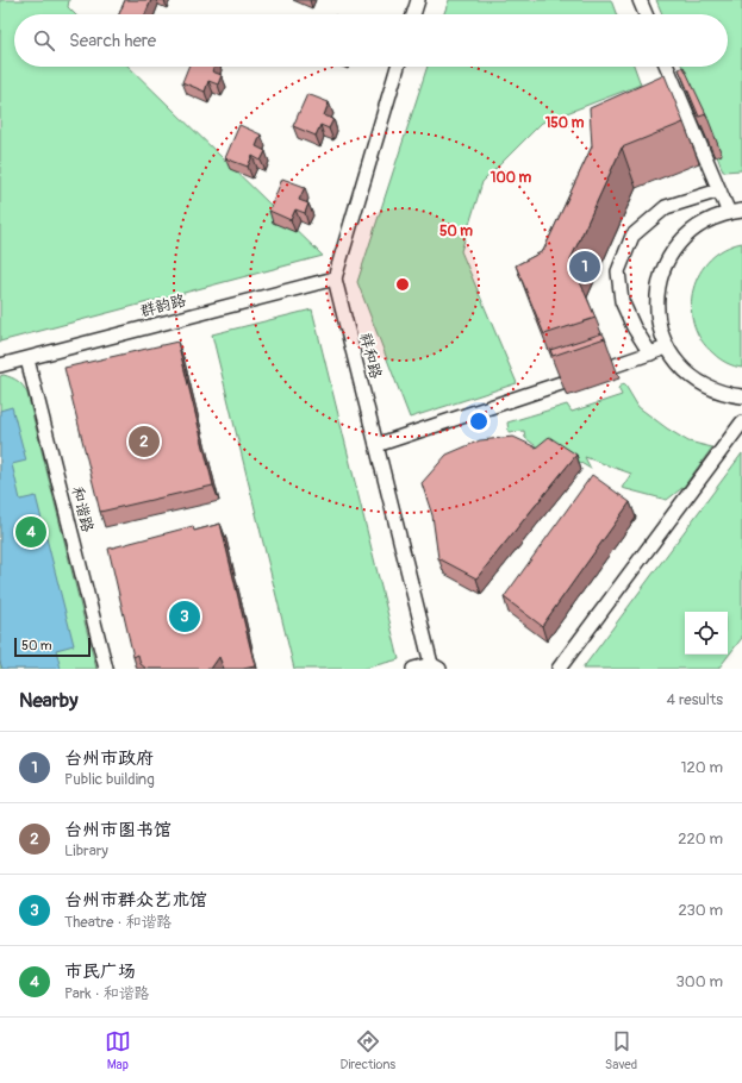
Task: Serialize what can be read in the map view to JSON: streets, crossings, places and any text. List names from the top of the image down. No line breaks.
{"streets":{"street":["群韵路","祥和路","和谐路"]},"crossings":[["群韵路","祥和路"],["群韵路","和谐路"]],"scale_bar":"50 m","page":{"search":"Search here","pins":["1","2","4","3"],"scale":"50 m","heading":["Nearby","4 results"],"list":[{"mark":"1","name":"台州市政府","note":"Public building","value":"120 m"},{"mark":"2","name":"台州市图书馆","note":"Library","value":"220 m"},{"mark":"3","name":"台州市群众艺术馆","note":"Theatre · 和谐路","value":"230 m"},{"mark":"4","name":"市民广场","note":"Park · 和谐路","value":"300 m"}],"nav":["Map","Directions","Saved"]},"rings":["150 m","100 m","50 m"]}
